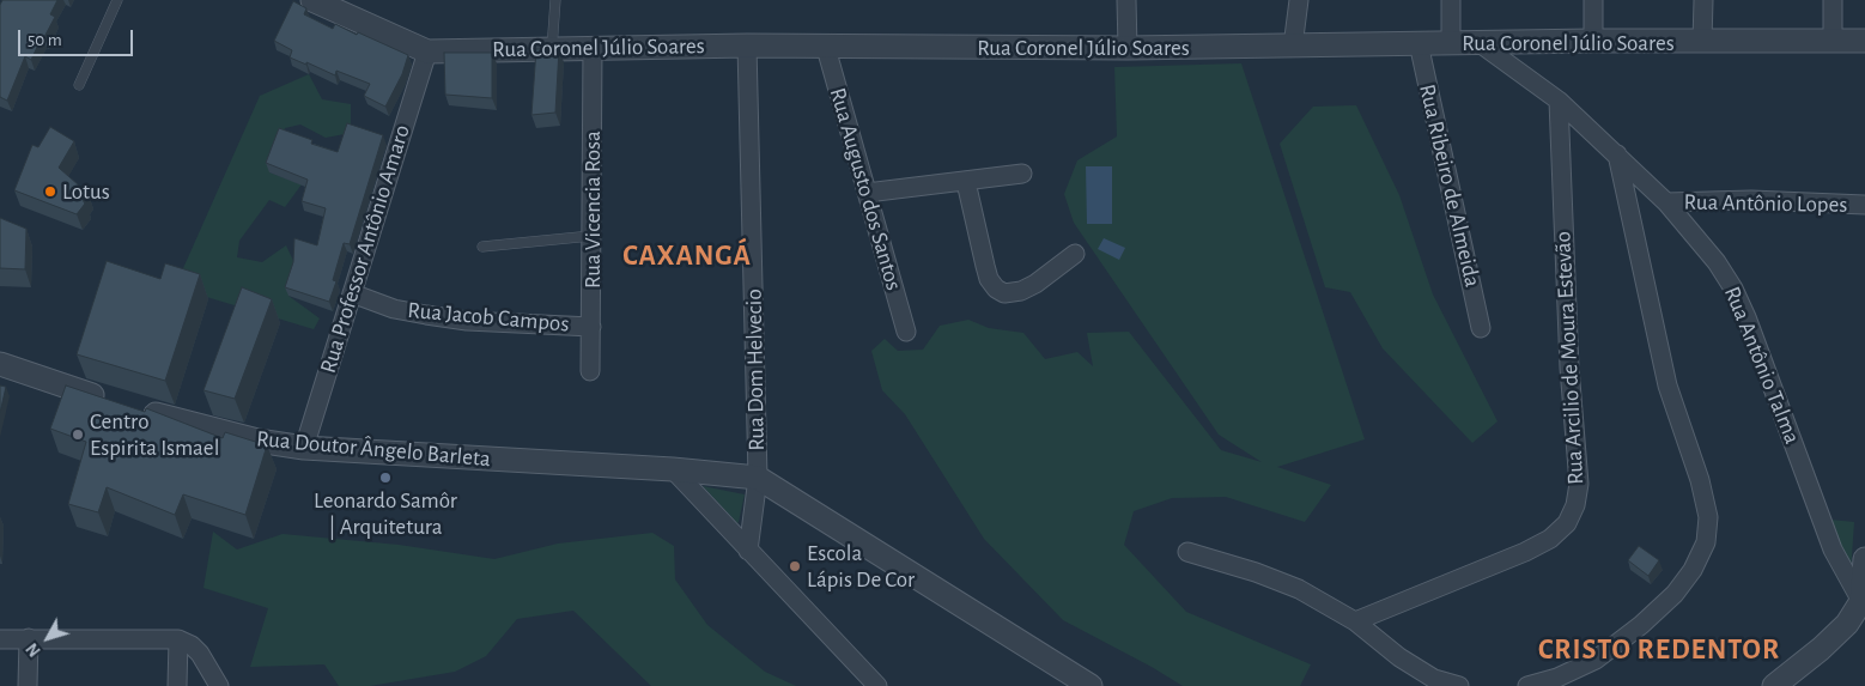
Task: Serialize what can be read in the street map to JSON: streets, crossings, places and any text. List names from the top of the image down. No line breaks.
{"streets":{"street":["Rua Coronel Júlio Soares","Rua Ribeiro de Almeida","Rua Augusto dos Santos","Rua Antônio Lopes","Rua Vicencia Rosa","Rua Professor Antônio Amaro","Rua Jacob Campos","Rua Arcilio de Moura Estevão","Rua Antônio Talma","Rua Dom Helvecio","Rua Doutor Ângelo Barleta"]},"crossings":[["Rua Coronel Júlio Soares","Rua Ribeiro de Almeida"],["Rua Coronel Júlio Soares","Rua Augusto dos Santos"],["Rua Coronel Júlio Soares","Rua Vicencia Rosa"],["Rua Coronel Júlio Soares","Rua Professor Antônio Amaro"],["Rua Coronel Júlio Soares","Rua Antônio Talma"],["Rua Coronel Júlio Soares","Rua Dom Helvecio"],["Rua Antônio Lopes","Rua Antônio Talma"],["Rua Vicencia Rosa","Rua Jacob Campos"],["Rua Professor Antônio Amaro","Rua Jacob Campos"],["Rua Professor Antônio Amaro","Rua Doutor Ângelo Barleta"],["Rua Arcilio de Moura Estevão","Rua Antônio Talma"],["Rua Dom Helvecio","Rua Doutor Ângelo Barleta"]],"districts":["CAXANGÁ","CRISTO REDENTOR"],"places":["Lotus","Centro Espirita Ismael","Leonardo Samôr | Arquitetura","Escola Lápis De Cor"],"scale_bar":"50 m","north":"bottom left"}
